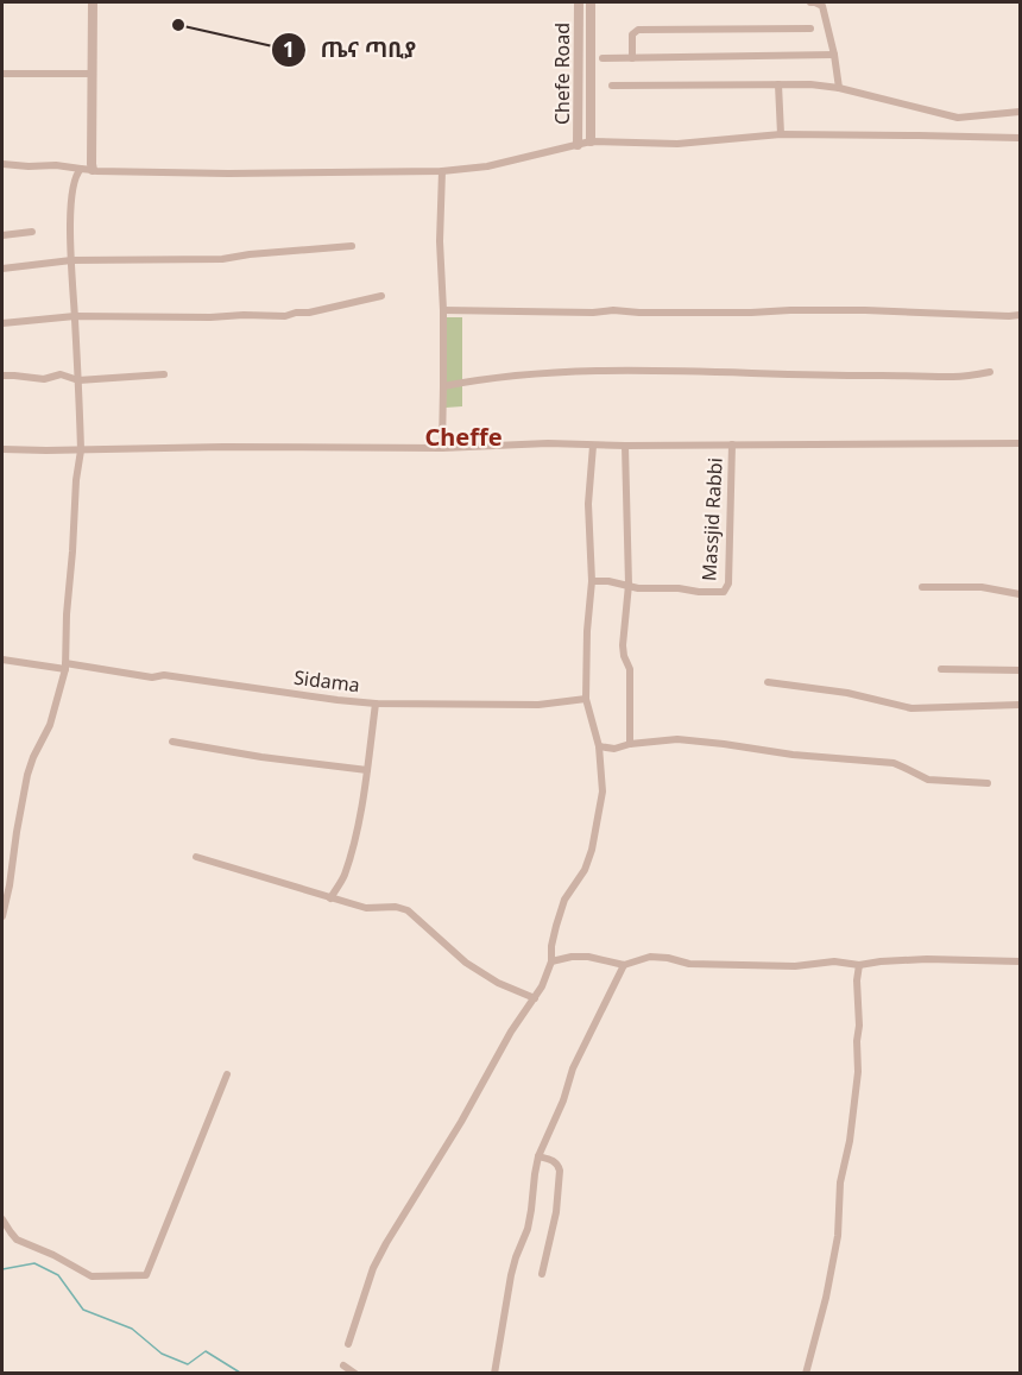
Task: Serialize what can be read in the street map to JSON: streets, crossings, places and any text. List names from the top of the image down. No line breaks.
{"streets":{"street":["Chefe Road","Massjid Rabbi","Sidama"]},"districts":["Cheffe"],"places":["ጤና ጣቢያ"]}
